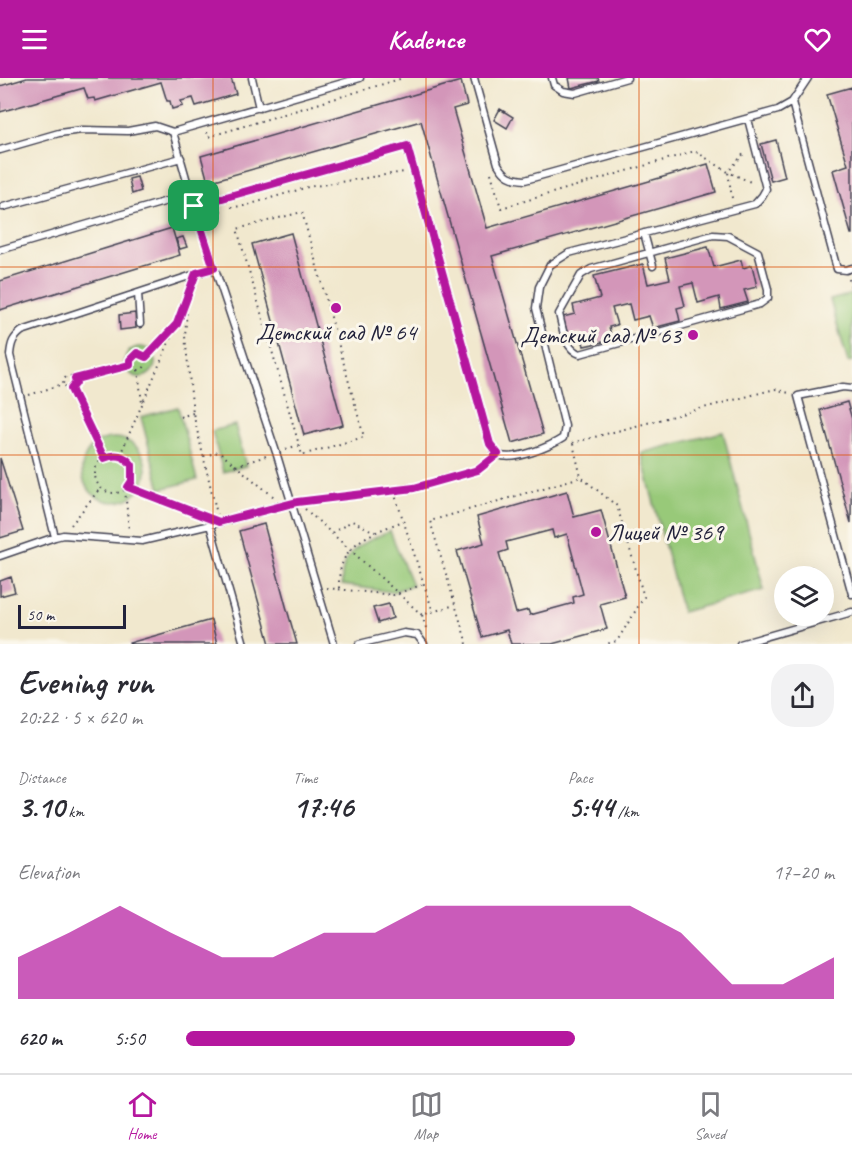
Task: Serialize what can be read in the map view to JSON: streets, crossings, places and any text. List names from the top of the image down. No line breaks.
{"places":["Детский сад № 64","Детский сад № 63","Лицей № 369"],"scale_bar":"50 m","page":{"header":"Kadence","scale":"50 m","heading":["Evening run","20:22 · 5 × 620 m"],"stats":[["Distance","3.10 km"],["Time","17:46"],["Pace","5:44 /km"]],"chart":["Elevation","17–20 m"],"list":[{"name":"620 m","note":"5:50"}],"tabs":["Home","Map","Saved"]}}
